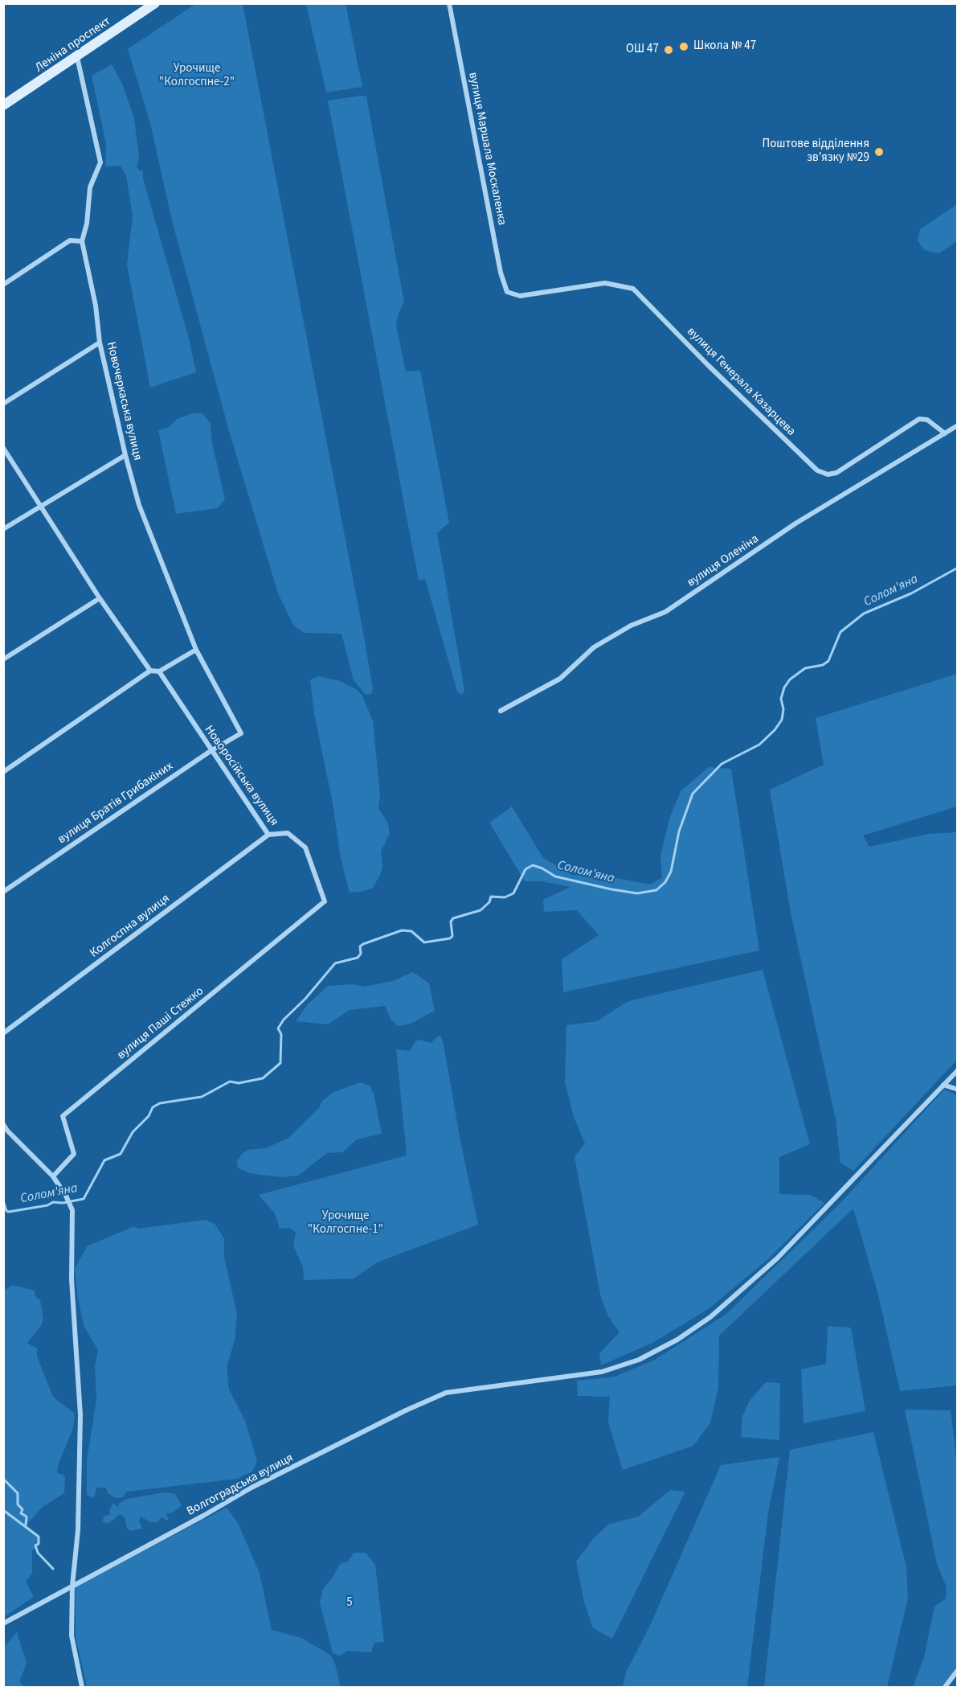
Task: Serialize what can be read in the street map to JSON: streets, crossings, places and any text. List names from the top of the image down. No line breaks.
{"streets":{"main road":["Леніна проспект"],"street":["вулиця Маршала Москаленка","вулиця Генерала Казарцева","Новочеркаська вулиця","вулиця Оленіна","Новоросійська вулиця","вулиця Братів Грибакіних","Колгоспна вулиця","вулиця Паші Стежко","Волгоградська вулиця"]},"crossings":[["Леніна проспект","Новочеркаська вулиця"],["вулиця Маршала Москаленка","вулиця Генерала Казарцева"],["вулиця Генерала Казарцева","вулиця Оленіна"],["Новочеркаська вулиця","вулиця Братів Грибакіних"],["Новоросійська вулиця","вулиця Братів Грибакіних"],["Новоросійська вулиця","Колгоспна вулиця"],["Новоросійська вулиця","вулиця Паші Стежко"]],"water":["Солом'яна"],"parks":["Урочище \"Колгоспне-2\"","Урочище \"Колгоспне-1\"","5"],"places":["Школа № 47","ОШ 47","Поштове відділення зв'язку №29"]}
